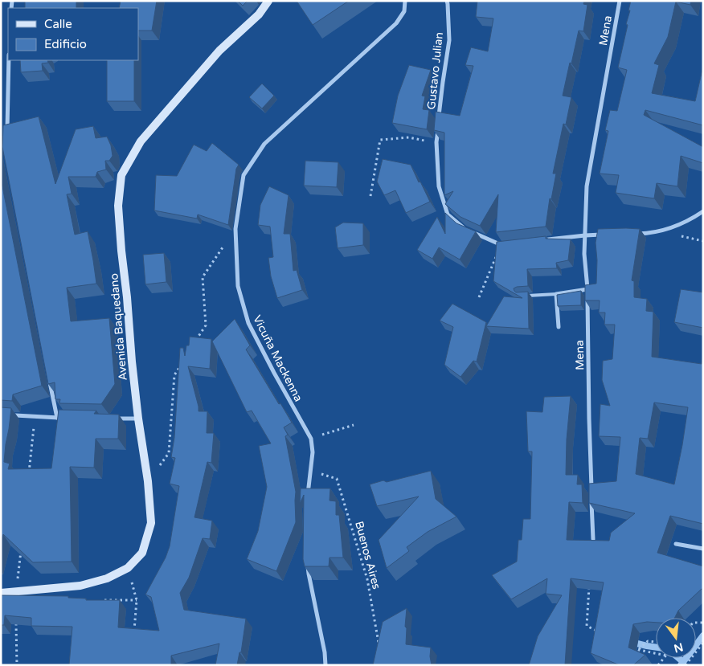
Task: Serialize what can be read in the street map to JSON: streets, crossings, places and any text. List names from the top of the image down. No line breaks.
{"streets":{"street":["Mena","Gustavo Julian","Avenida Baquedano","Vicuña Mackenna"],"path":["Buenos Aires"]},"crossings":[["Vicuña Mackenna","Buenos Aires"]],"legend":["Calle","Edificio"],"north":"bottom"}
